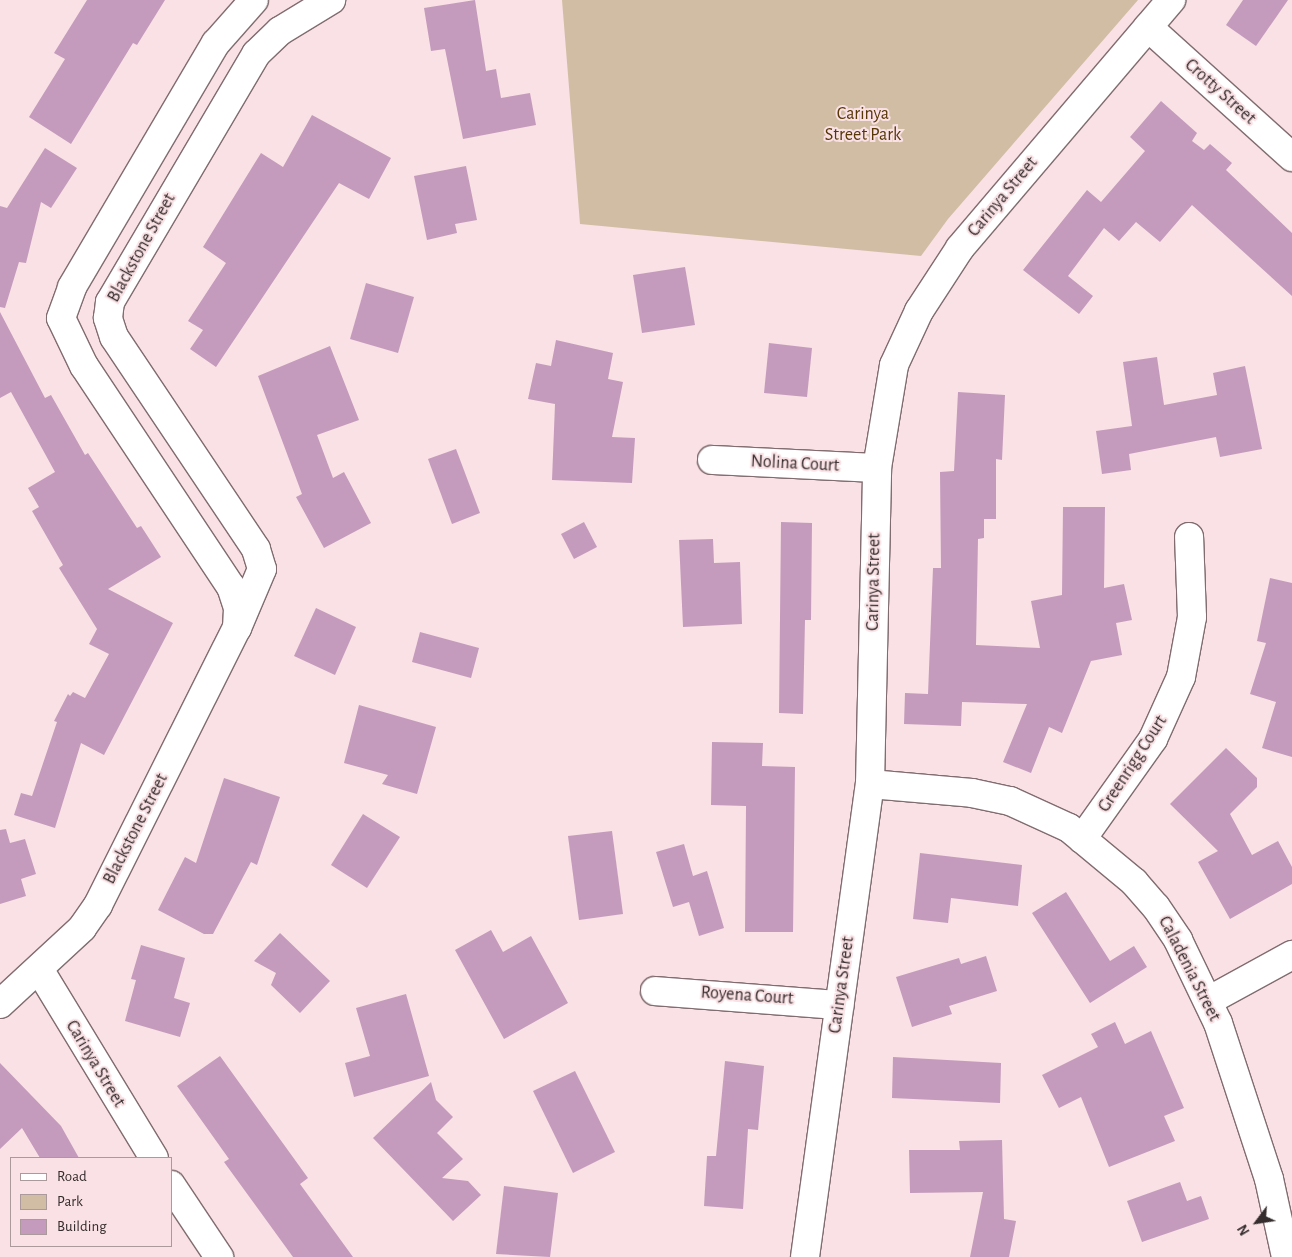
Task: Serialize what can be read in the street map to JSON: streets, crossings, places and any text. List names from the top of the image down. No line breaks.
{"streets":{"street":["Crotty Street","Carinya Street","Blackstone Street","Nolina Court","Greenrigg Court","Caladenia Street","Royena Court"]},"crossings":[["Crotty Street","Carinya Street"],["Carinya Street","Blackstone Street"],["Carinya Street","Nolina Court"],["Carinya Street","Caladenia Street"],["Carinya Street","Royena Court"],["Greenrigg Court","Caladenia Street"]],"parks":["Carinya Street Park"],"legend":["Road","Park","Building"],"north":"bottom left"}
